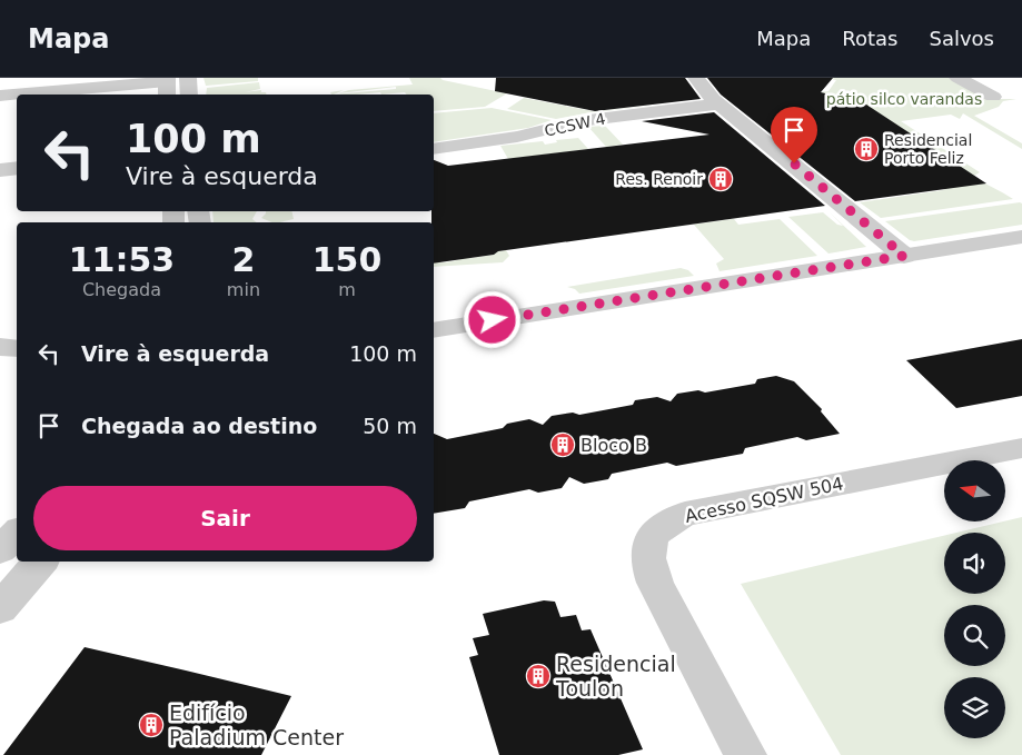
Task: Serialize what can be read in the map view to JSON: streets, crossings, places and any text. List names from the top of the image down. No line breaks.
{"streets":{"street":["CCSW 4","Acesso SQSW 504"]},"parks":["pátio silco varandas"],"places":{"building":["Residencial Porto Feliz","Res. Renoir","Bloco B","Residencial Toulon","Edifício Paladium Center"]},"north":"left","page":{"header":"Mapa","nav":["Mapa","Rotas","Salvos"],"turn":["100 m","Vire à esquerda"],"eta":["11:53","Chegada","2","min","150","m"],"list":[{"name":"Vire à esquerda","value":"100 m"},{"name":"Chegada ao destino","value":"50 m"}],"buttons":"Sair"}}
